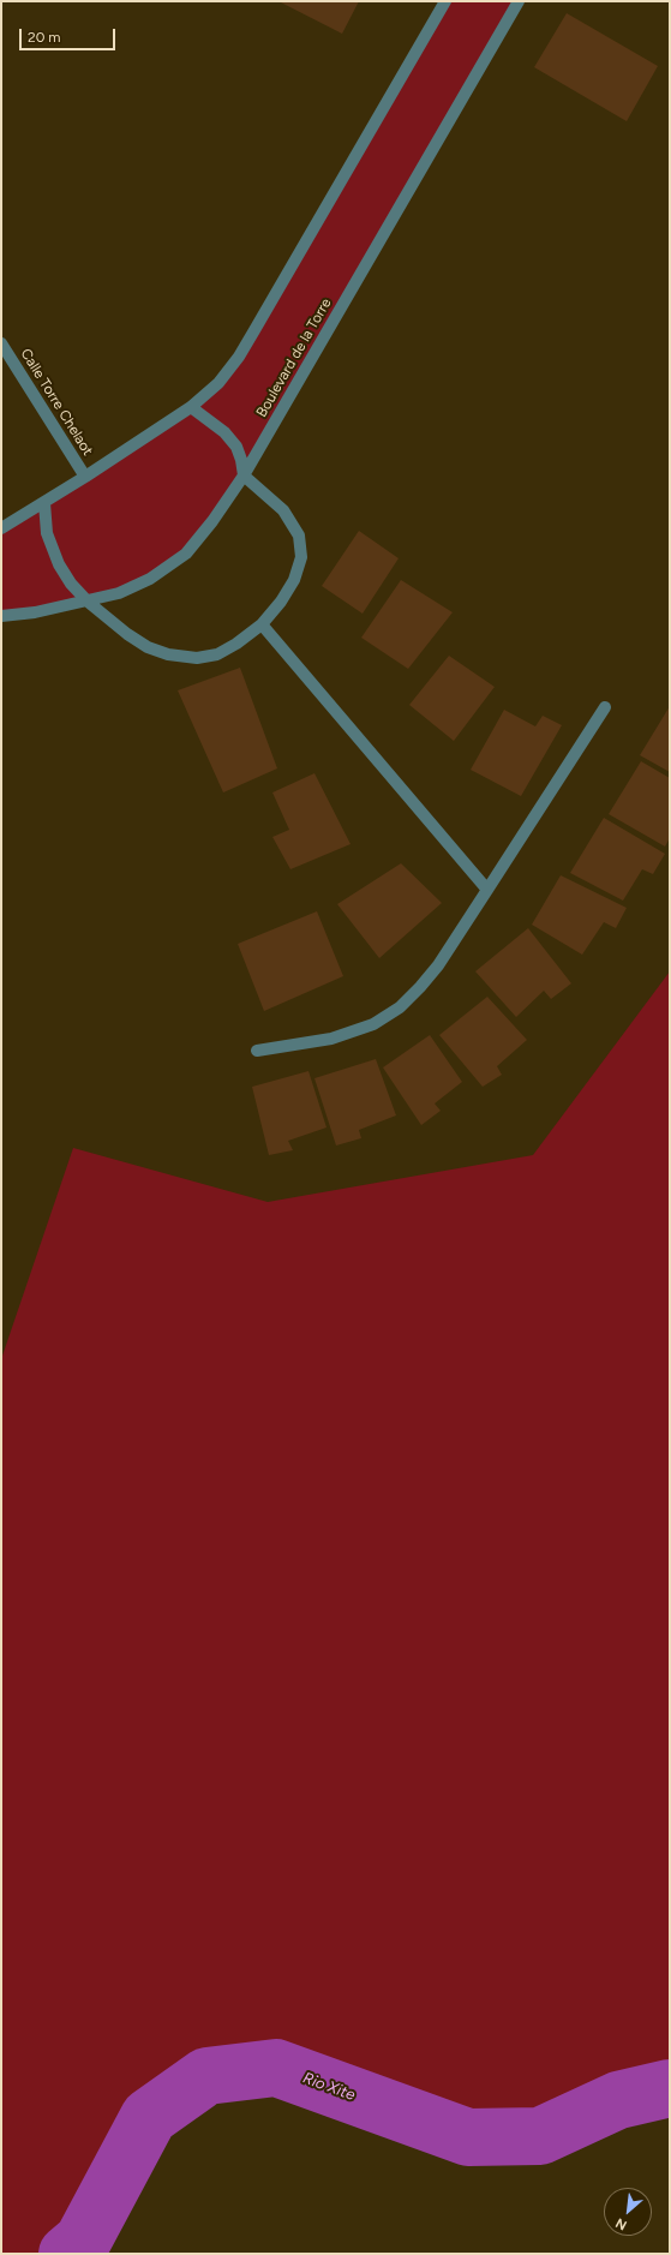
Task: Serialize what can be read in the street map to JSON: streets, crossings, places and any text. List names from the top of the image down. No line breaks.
{"streets":{"street":["Boulevard de la Torre","Calle Torre Chelaot"]},"water":["Rio Xite"],"scale_bar":"20 m","north":"bottom left"}
